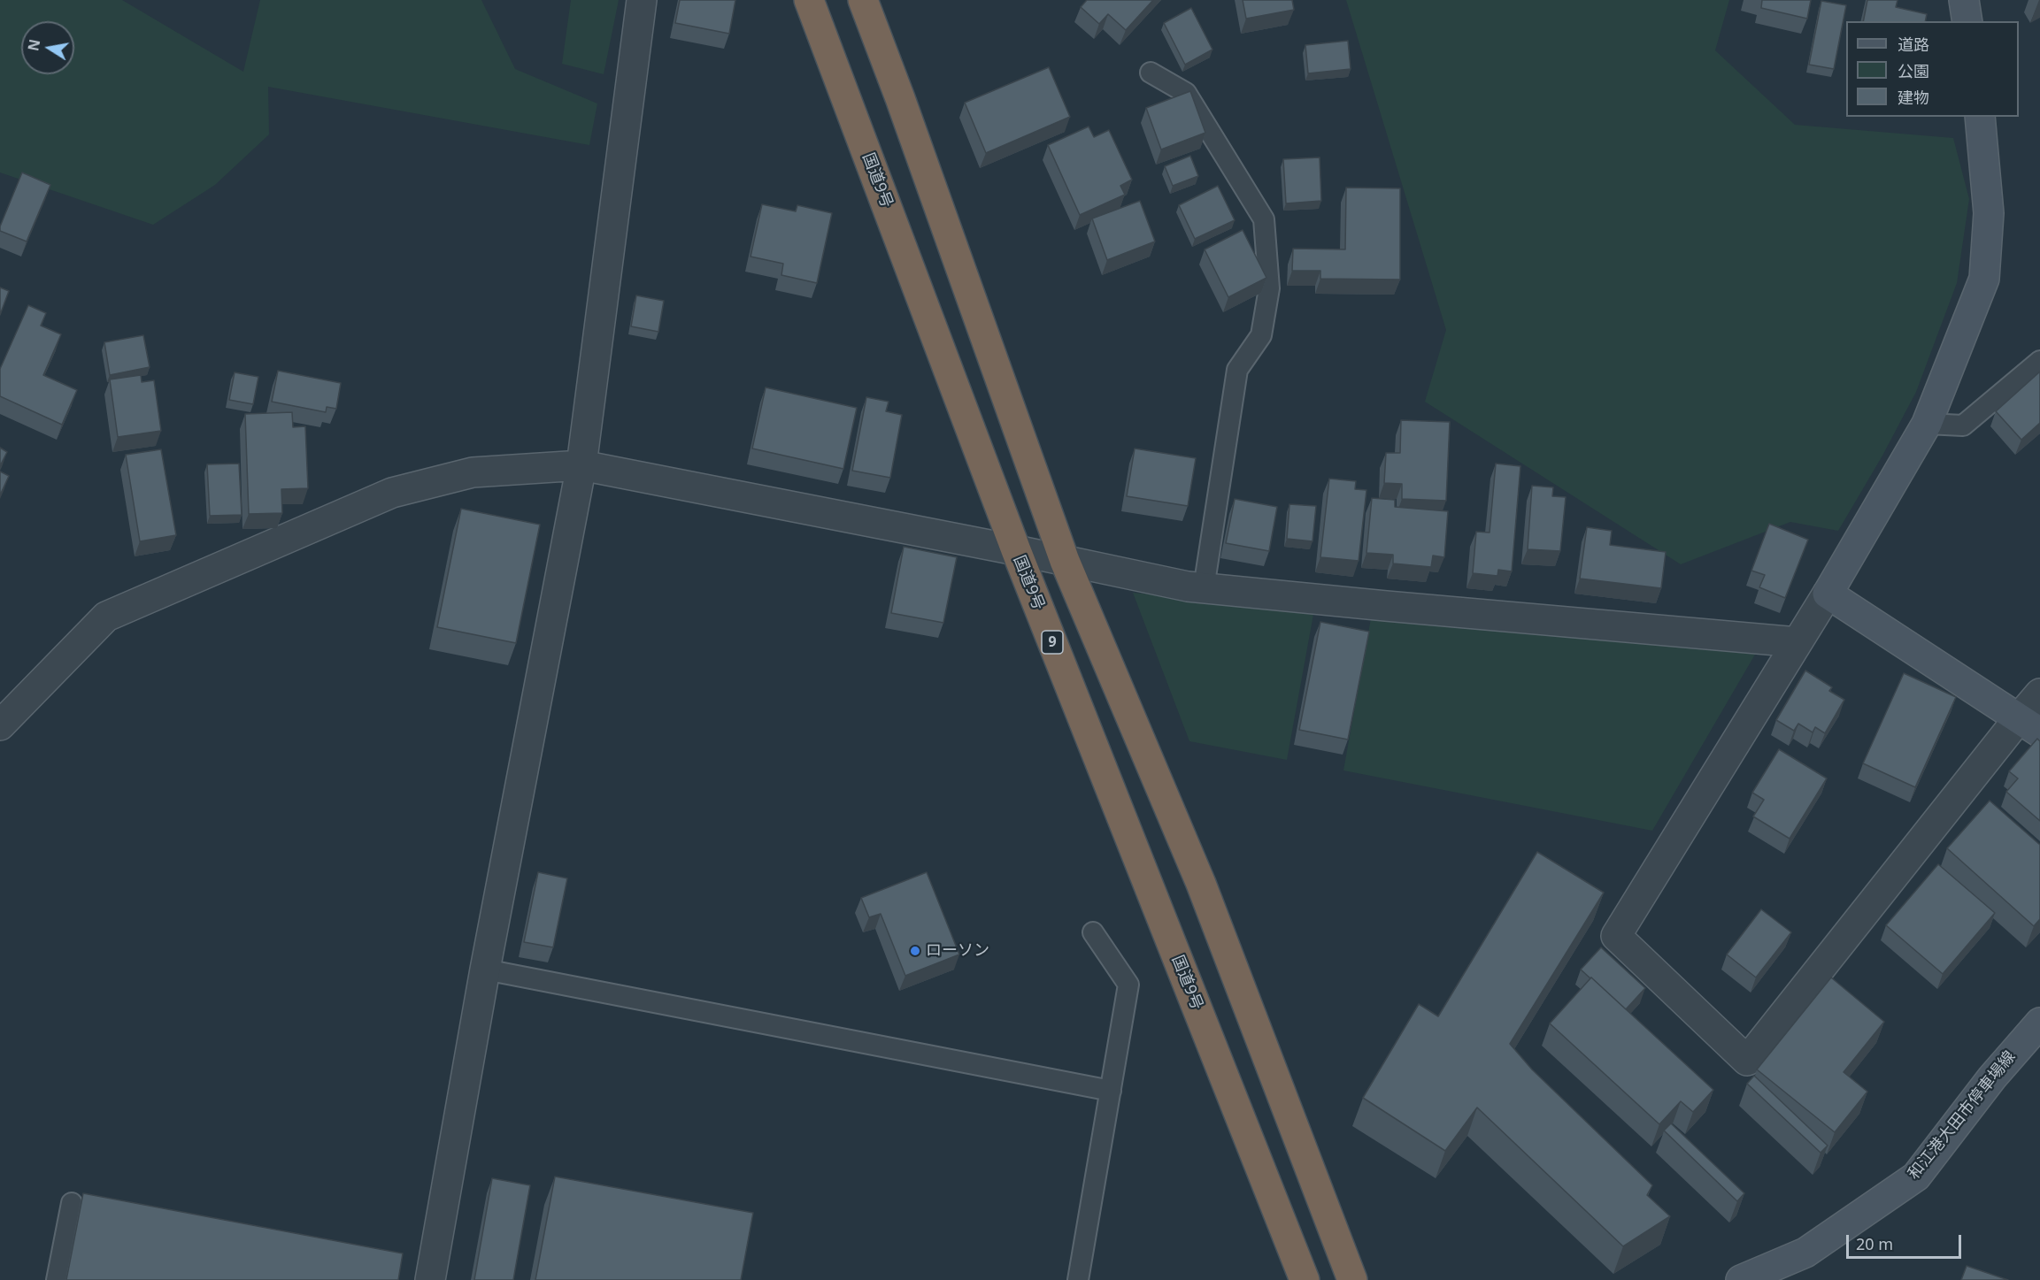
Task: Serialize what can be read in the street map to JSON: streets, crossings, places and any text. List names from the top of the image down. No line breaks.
{"streets":{"highway":["国道9号","9"],"street":["和江港大田市停車場線"]},"places":["ローソン"],"legend":["道路","公園","建物"],"scale_bar":"20 m","north":"left"}
